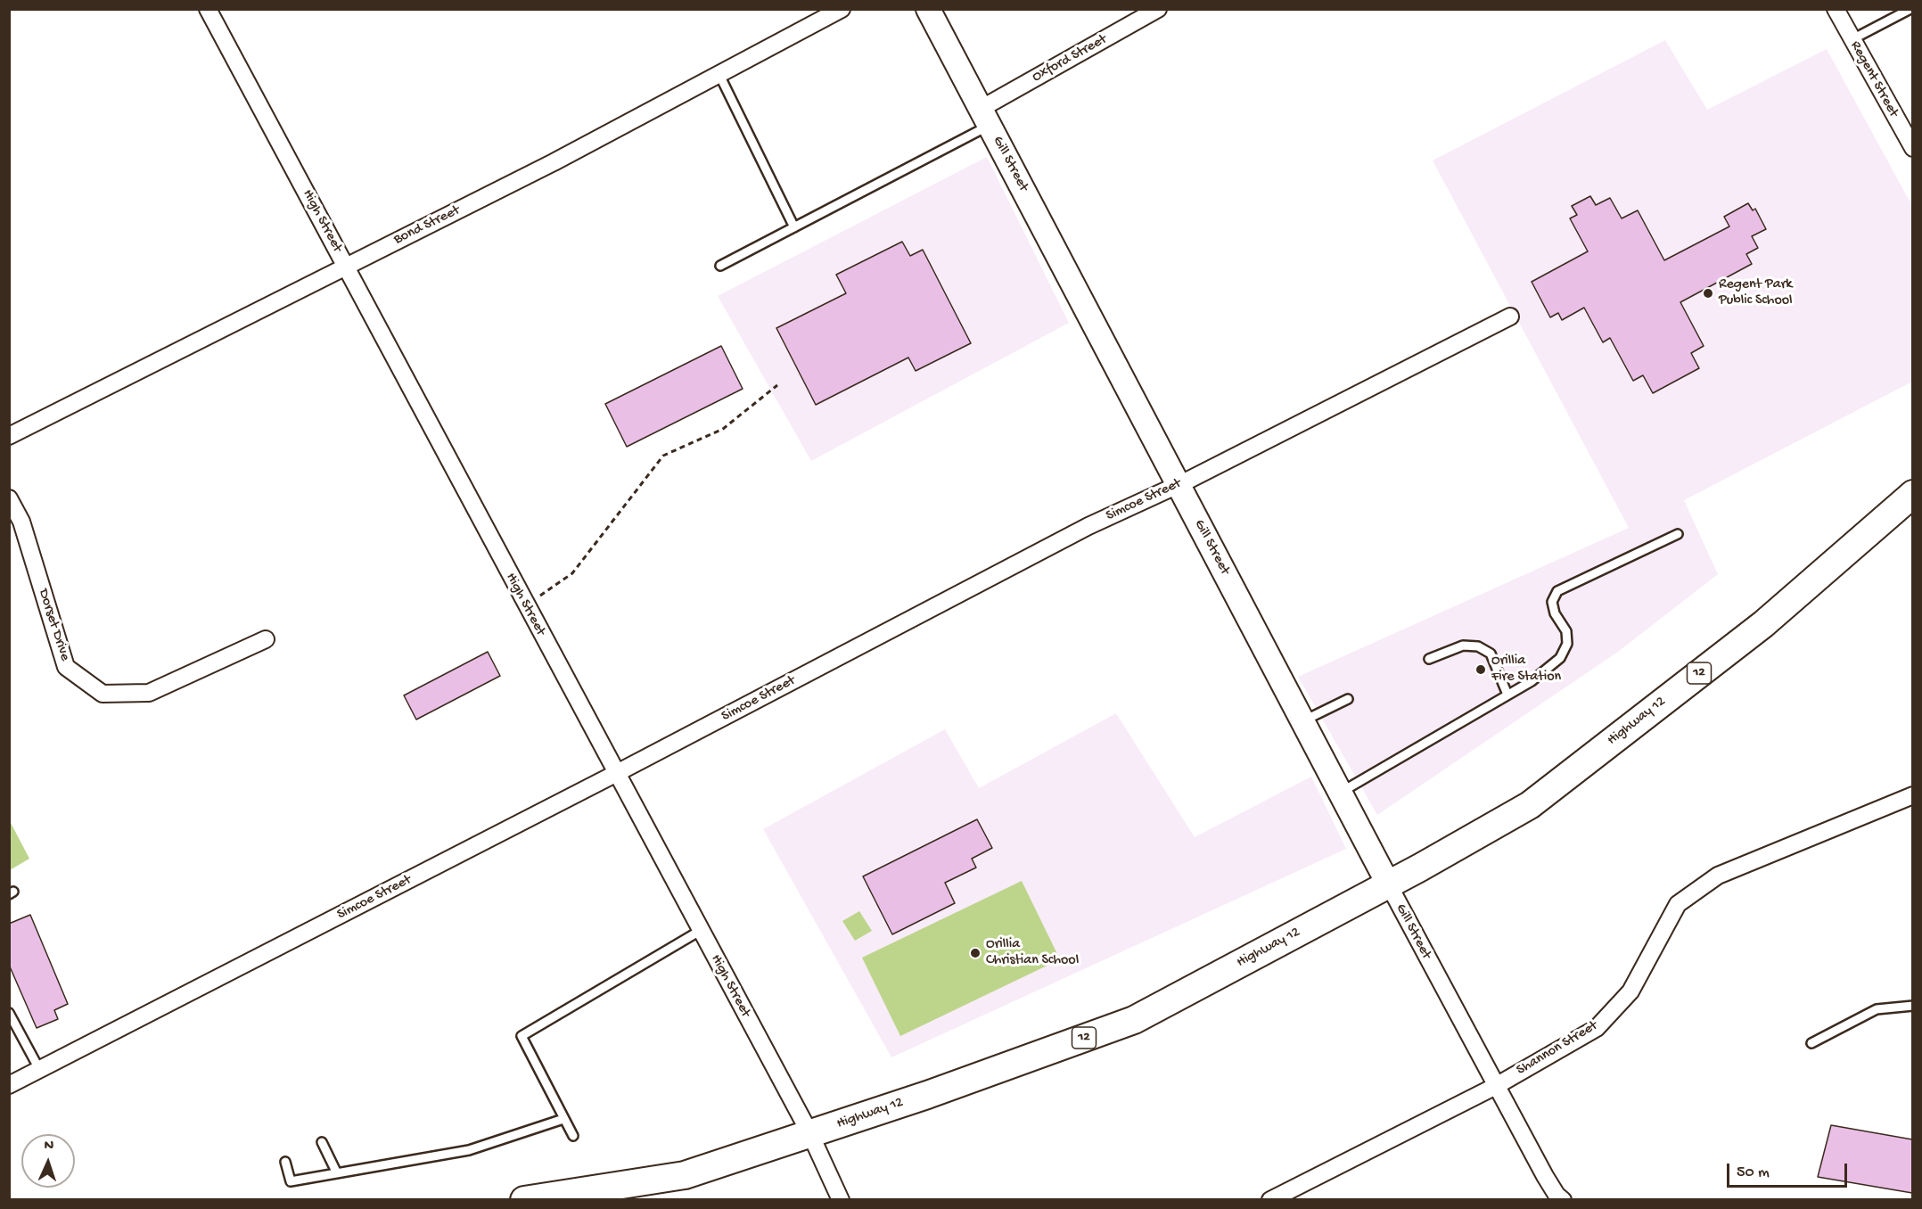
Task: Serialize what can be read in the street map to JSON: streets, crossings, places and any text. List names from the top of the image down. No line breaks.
{"streets":{"highway":["12","Highway 12"],"main road":["Gill Street"],"street":["Oxford Street","Regent Street","High Street","Bond Street","Simcoe Street","Dorset Drive","Shannon Street"]},"crossings":[["Oxford Street","Gill Street"],["Gill Street","Simcoe Street"],["Gill Street","Highway 12"],["Gill Street","Shannon Street"],["High Street","Bond Street"],["High Street","Simcoe Street"],["High Street","Highway 12"]],"places":["Regent Park Public School","Orillia Fire Station","Orillia Christian School"],"scale_bar":"50 m","north":"top"}
